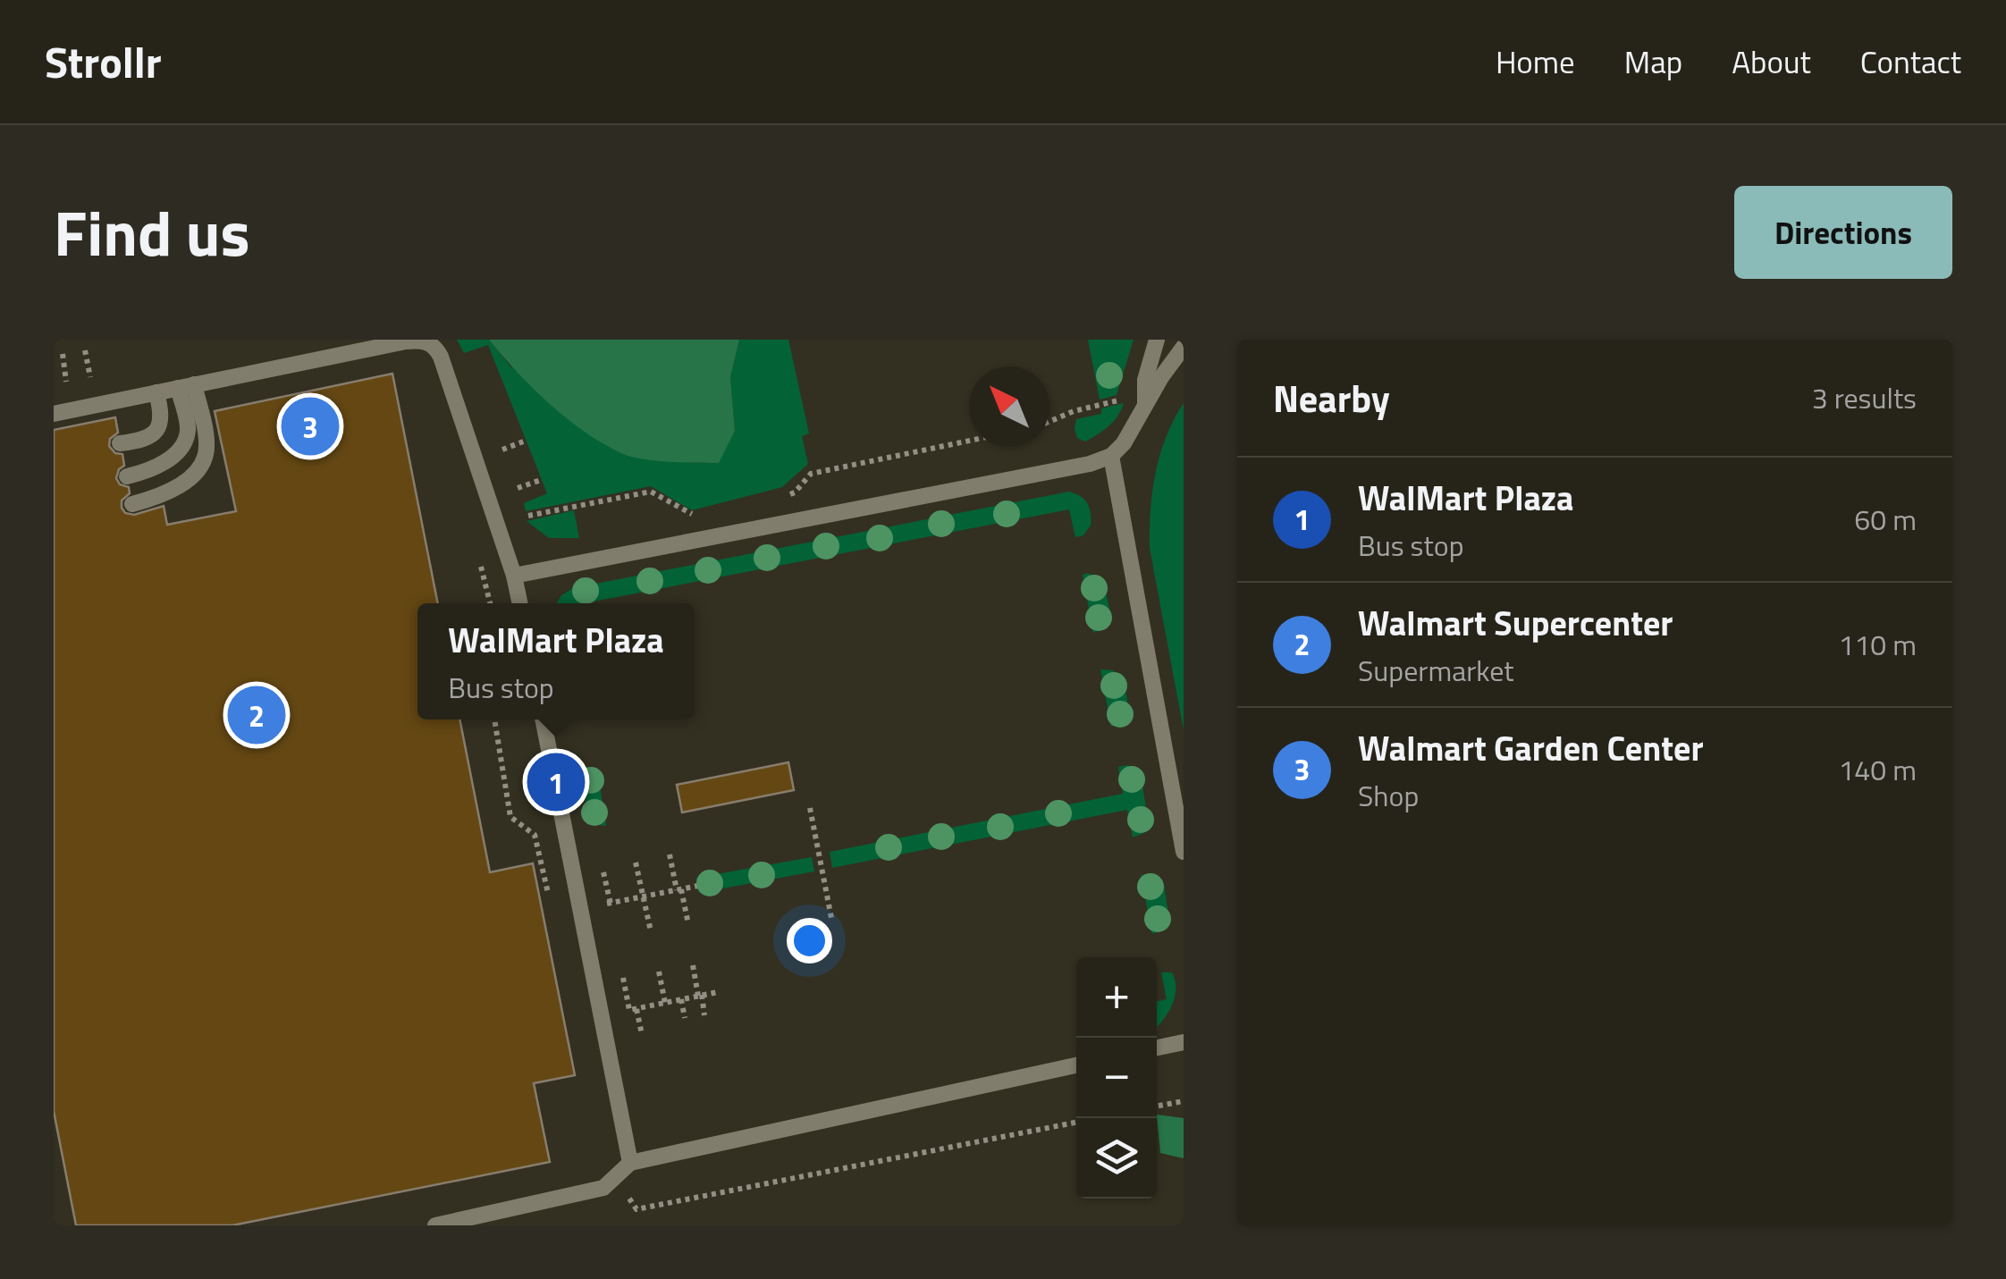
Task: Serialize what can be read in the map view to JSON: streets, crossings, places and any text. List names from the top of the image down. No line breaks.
{"north":"top left","page":{"header":"Strollr","nav":["Home","Map","About","Contact"],"title":"Find us","buttons":"Directions","heading":["Nearby","3 results"],"pins":["3","2","1"],"list":[{"mark":"1","name":"WalMart Plaza","note":"Bus stop","value":"60 m"},{"mark":"2","name":"Walmart Supercenter","note":"Supermarket","value":"110 m"},{"mark":"3","name":"Walmart Garden Center","note":"Shop","value":"140 m"}],"popup":["WalMart Plaza","Bus stop"],"map_buttons":["+","−"]}}
